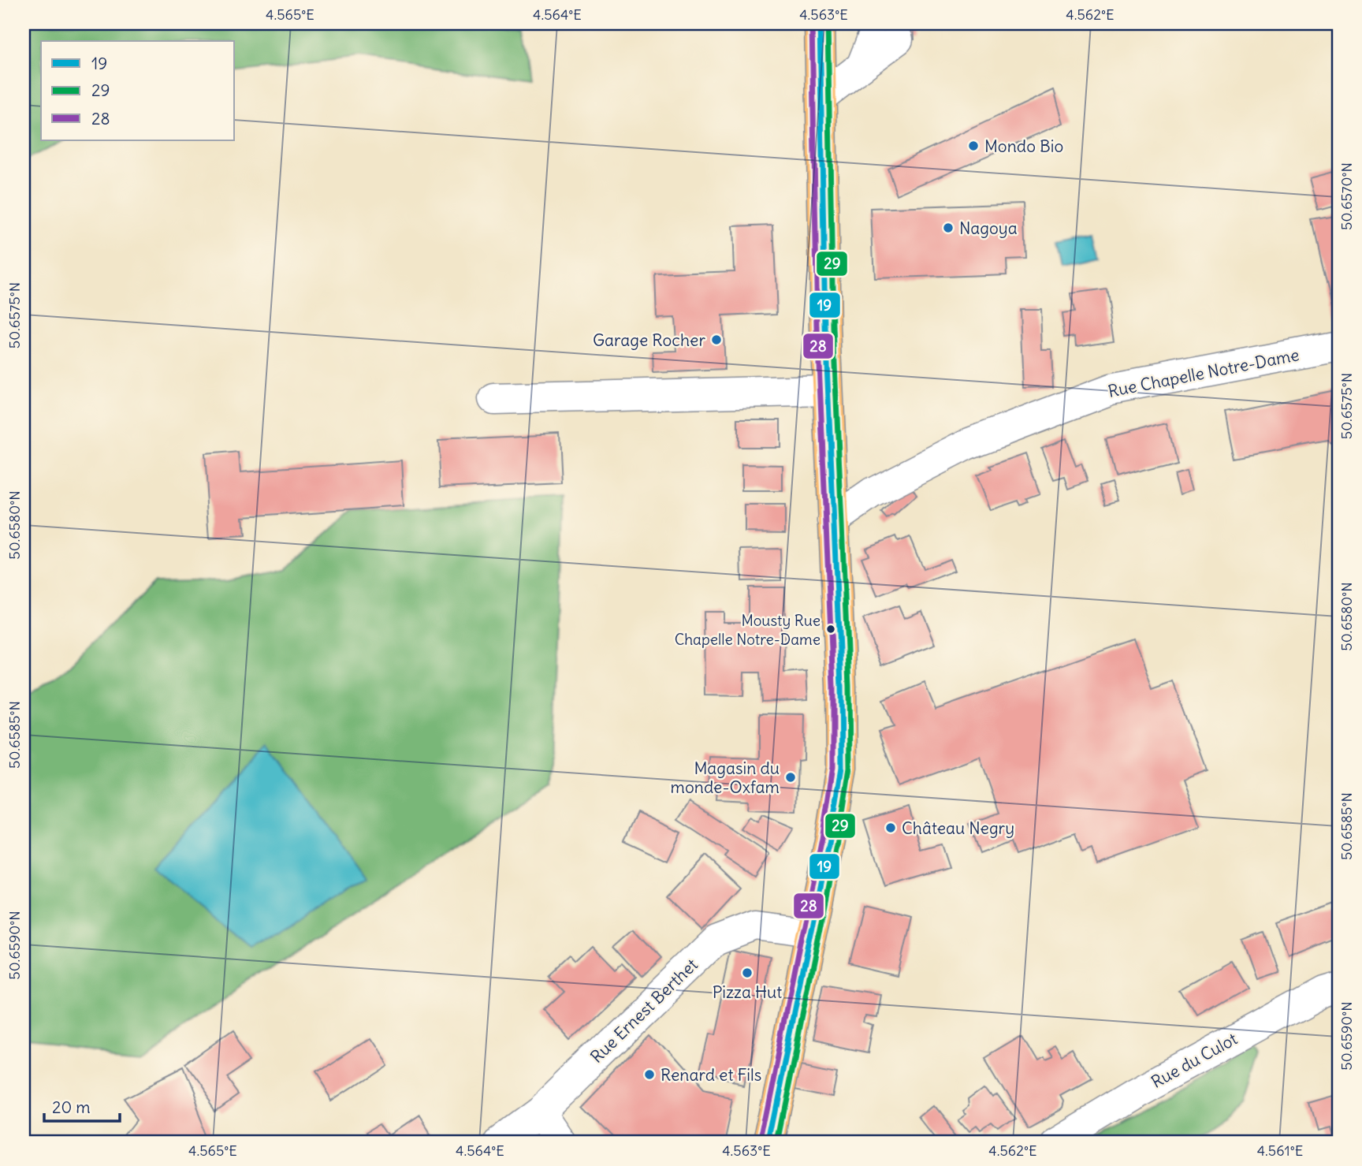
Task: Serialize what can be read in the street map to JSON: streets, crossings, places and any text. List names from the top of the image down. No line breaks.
{"streets":{"street":["Rue Chapelle Notre-Dame","Rue Ernest Berthet","Rue du Culot"]},"places":["Mondo Bio","Nagoya","Garage Rocher","Mousty Rue Chapelle Notre-Dame","Magasin du monde-Oxfam","Château Negry","Pizza Hut","Renard et Fils"],"lines":["transit line 19","transit line 29","transit line 28"],"legend":["19","29","28"],"scale_bar":"20 m","coordinates":["4.565°E","4.564°E","4.563°E","4.562°E","50.6570°N","50.6575°N","50.6580°N","50.6585°N","50.6590°N","4.561°E"]}
